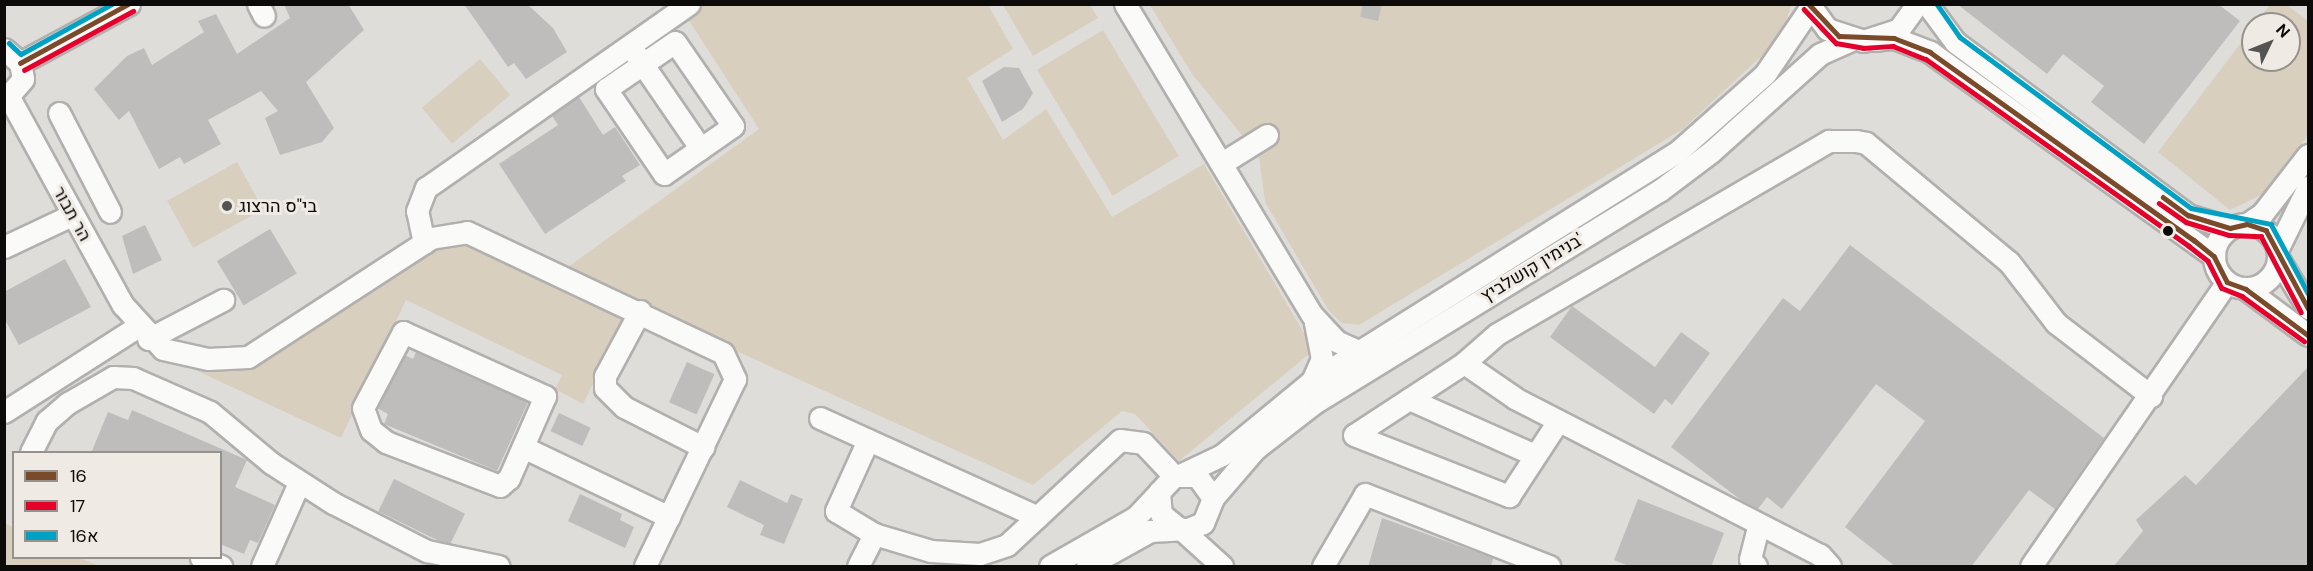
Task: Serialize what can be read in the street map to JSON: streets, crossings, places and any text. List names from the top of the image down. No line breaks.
{"streets":{"street":["הר תבור","בנימין קושלביץ'"]},"places":["בי\"ס הרצוג"],"lines":["transit line 16","transit line 16א","transit line 17"],"legend":["16","17","16א"],"north":"top right"}
